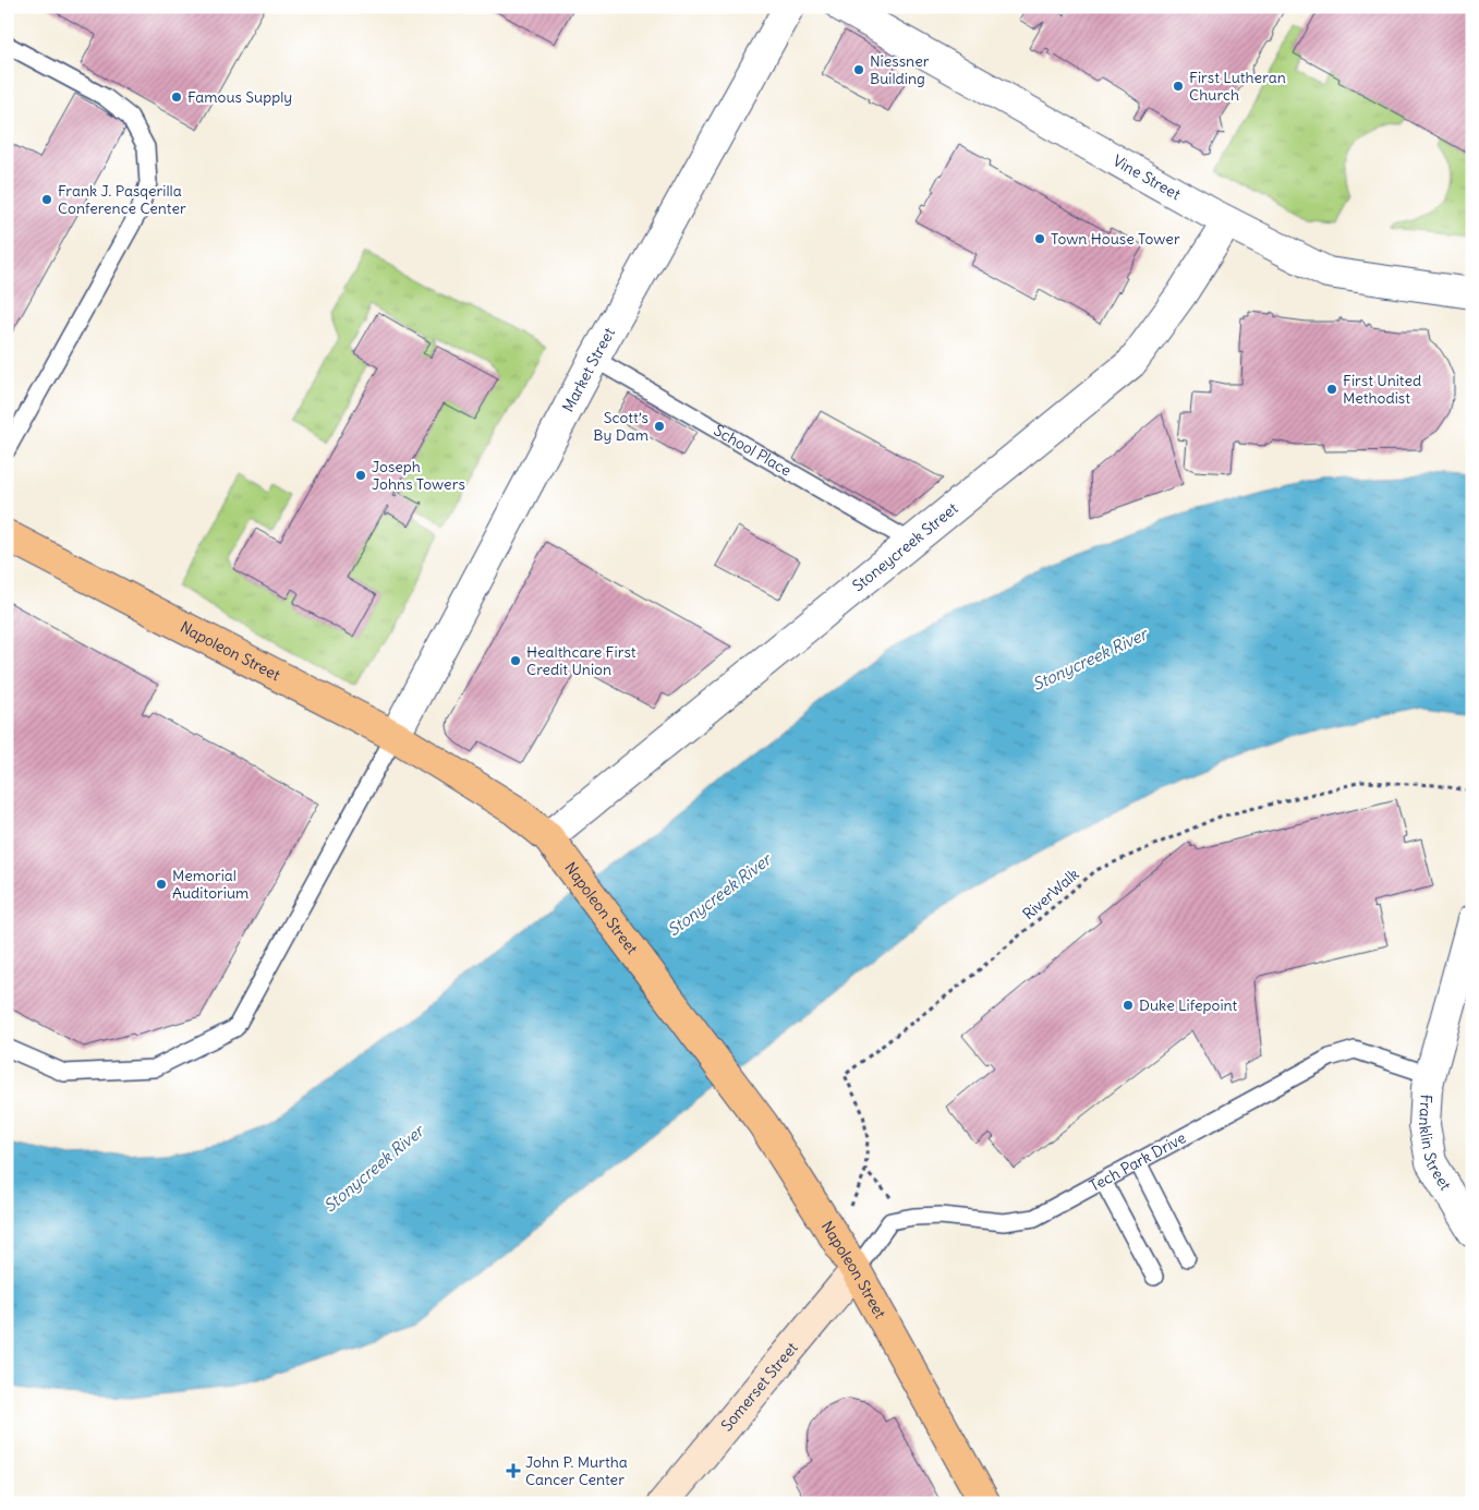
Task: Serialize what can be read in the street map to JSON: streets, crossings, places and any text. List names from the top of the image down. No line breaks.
{"streets":{"main road":["Napoleon Street","Somerset Street"],"street":["Vine Street","Market Street","Stoneycreek Street","Franklin Street"],"lane":["School Place","Tech Park Drive"],"path":["RiverWalk"]},"crossings":[["Vine Street","Stoneycreek Street"],["Market Street","School Place"],["Market Street","Napoleon Street"],["School Place","Stoneycreek Street"],["Stoneycreek Street","Napoleon Street"],["Napoleon Street","Tech Park Drive"],["Napoleon Street","Somerset Street"],["RiverWalk","Tech Park Drive"],["Franklin Street","Tech Park Drive"],["Tech Park Drive","Somerset Street"]],"water":["Stonycreek River"],"places":{"other":["Niessner Building","First Lutheran Church","Famous Supply","Frank J. Pasqerilla Conference Center","Town House Tower","First United Methodist","Scott’s By Dam","Joseph Johns Towers","Healthcare First Credit Union","Memorial Auditorium","Duke Lifepoint"],"health":["John P. Murtha Cancer Center"]}}
